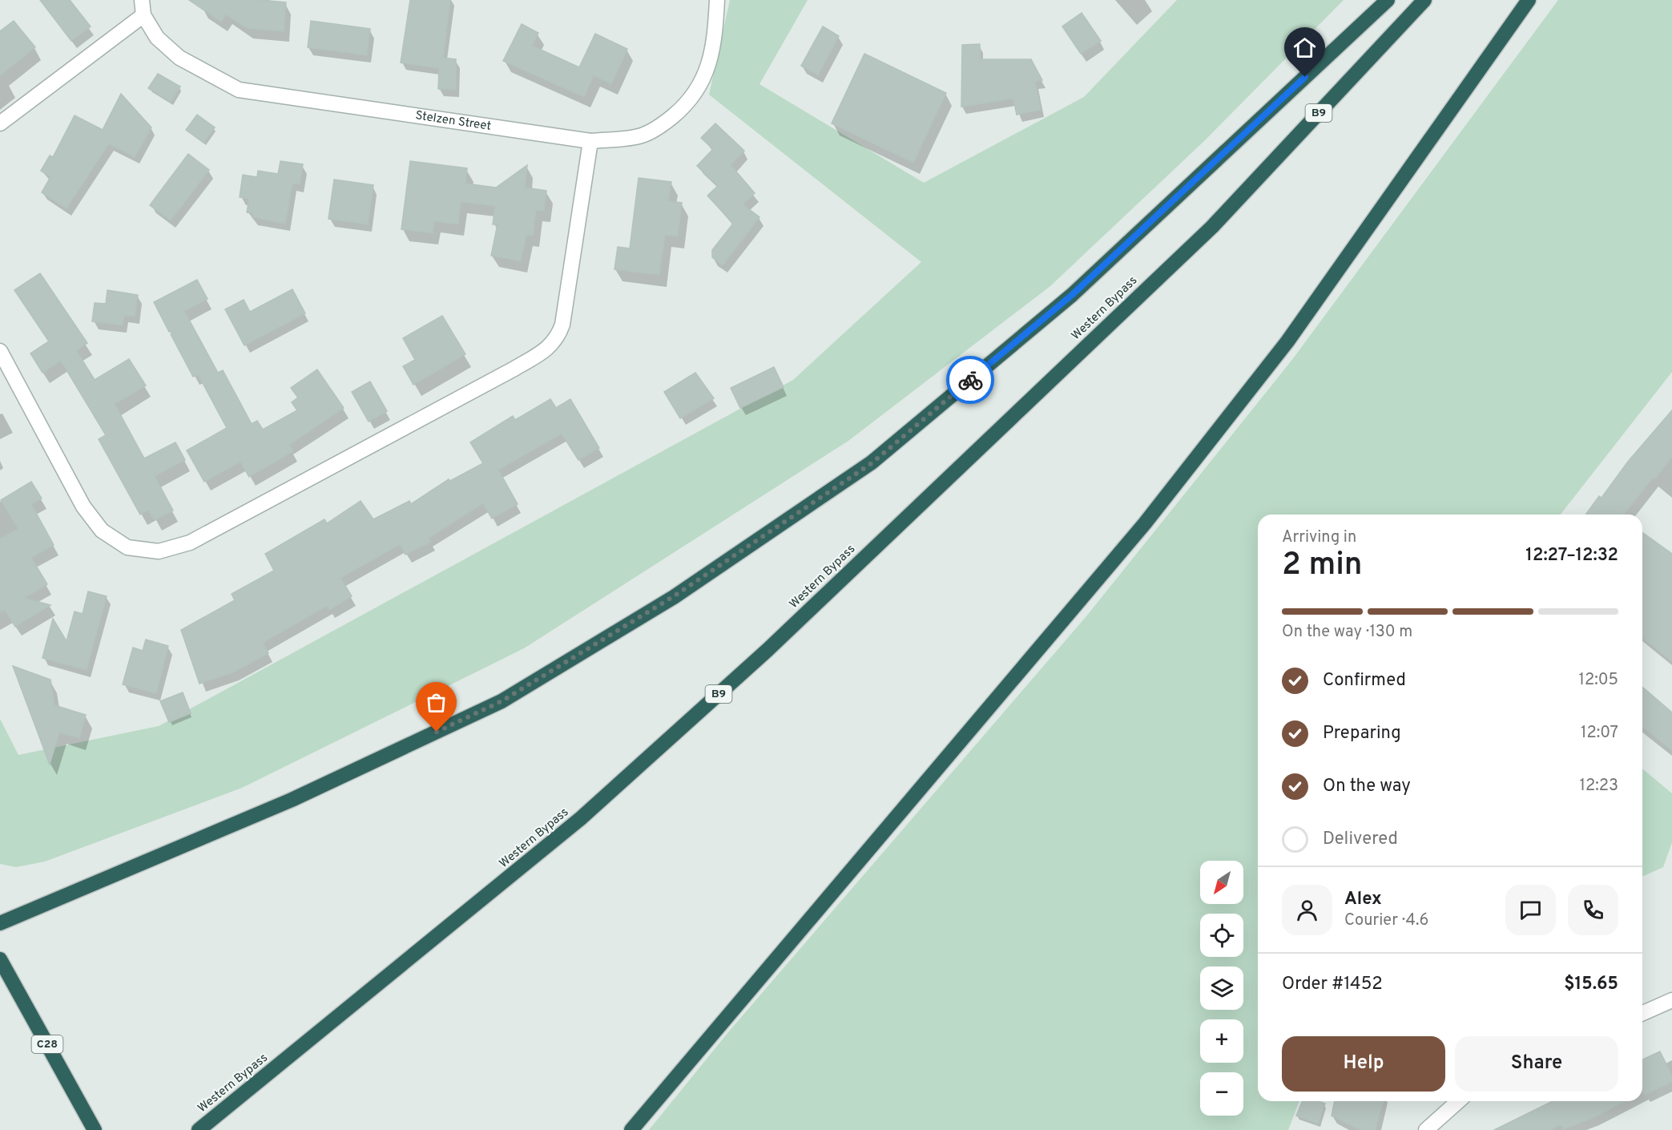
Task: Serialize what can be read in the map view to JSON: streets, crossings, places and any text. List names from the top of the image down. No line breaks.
{"streets":{"highway":["B9","Western Bypass","C28"],"street":["Stelzen Street"]},"north":"bottom left","page":{"heading":["2 min","Arriving in","12:27–12:32"],"panel":["Alex","Courier · 4.6","Order #1452","$15.65"],"bar":"On the way · 130 m","list":[["Confirmed","12:05"],["Preparing","12:07"],["On the way","12:23"],"Delivered"],"map_buttons":["+","−"],"buttons":["Help","Share"]}}
